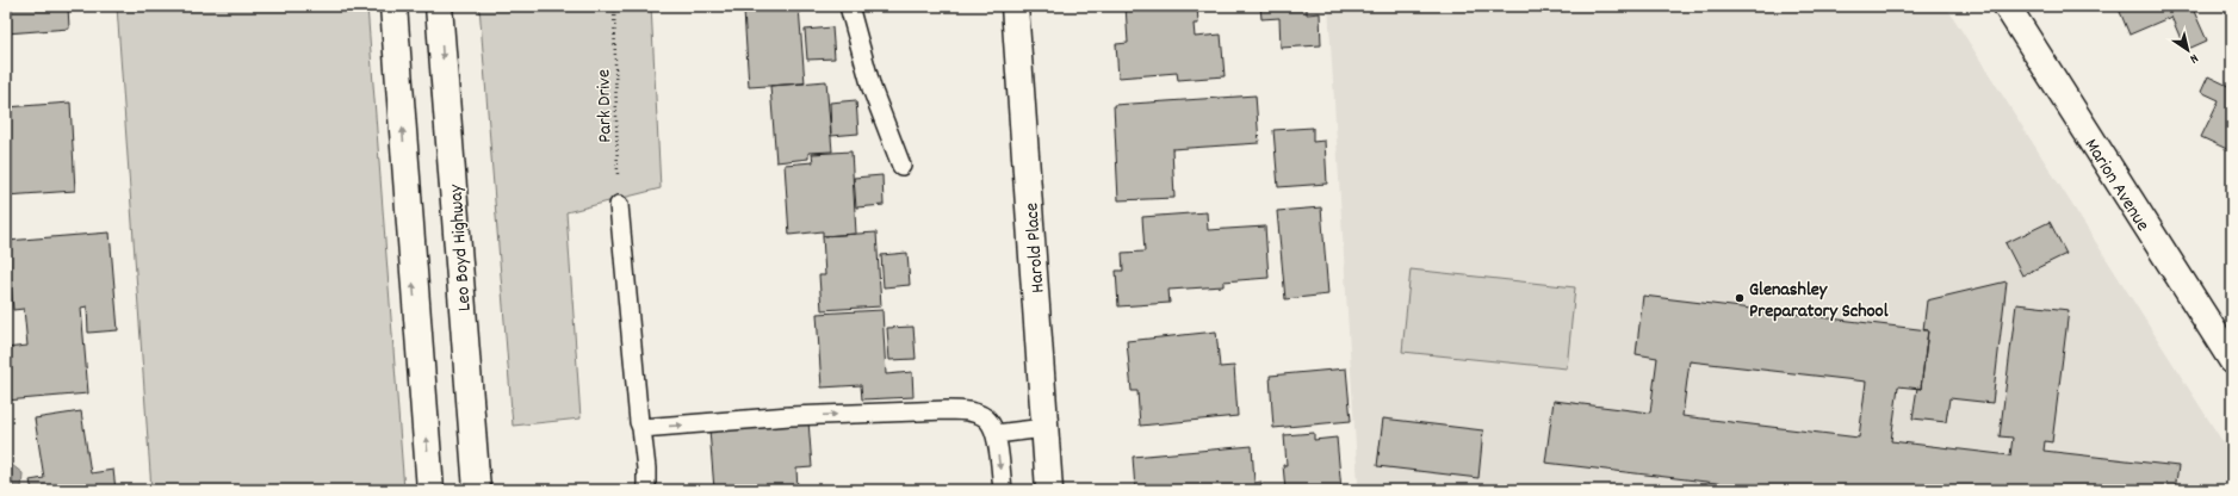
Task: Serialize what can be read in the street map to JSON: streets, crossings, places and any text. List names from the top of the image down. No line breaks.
{"streets":{"main road":["Marion Avenue","Leo Boyd Highway","Harold Place"],"path":["Park Drive"]},"places":["Glenashley Preparatory School"],"north":"bottom right"}
